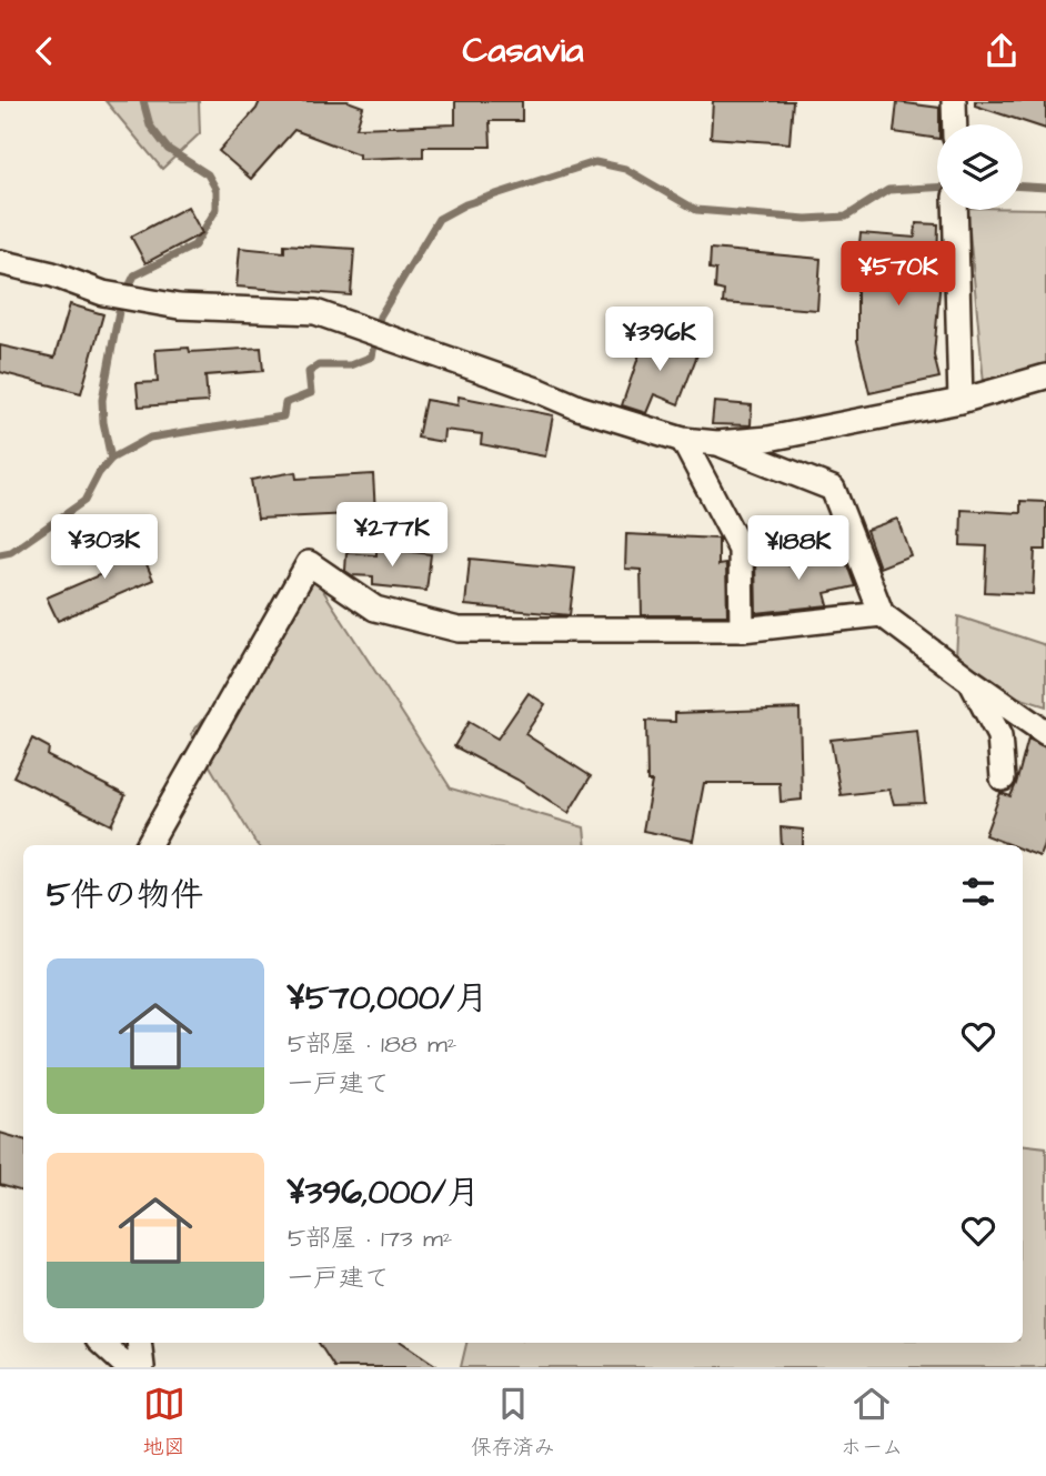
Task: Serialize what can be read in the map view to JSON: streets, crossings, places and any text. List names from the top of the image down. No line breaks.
{"page":{"header":"Casavia","price":["¥570K","¥396K","¥277K","¥303K","¥188K"],"heading":"5件の物件","list":[{"name":"¥570,000/月","note":"5部屋 · 188 m² · 一戸建て"},{"name":"¥396,000/月","note":"5部屋 · 173 m² · 一戸建て"}],"tabs":["地図","保存済み","ホーム"]}}
